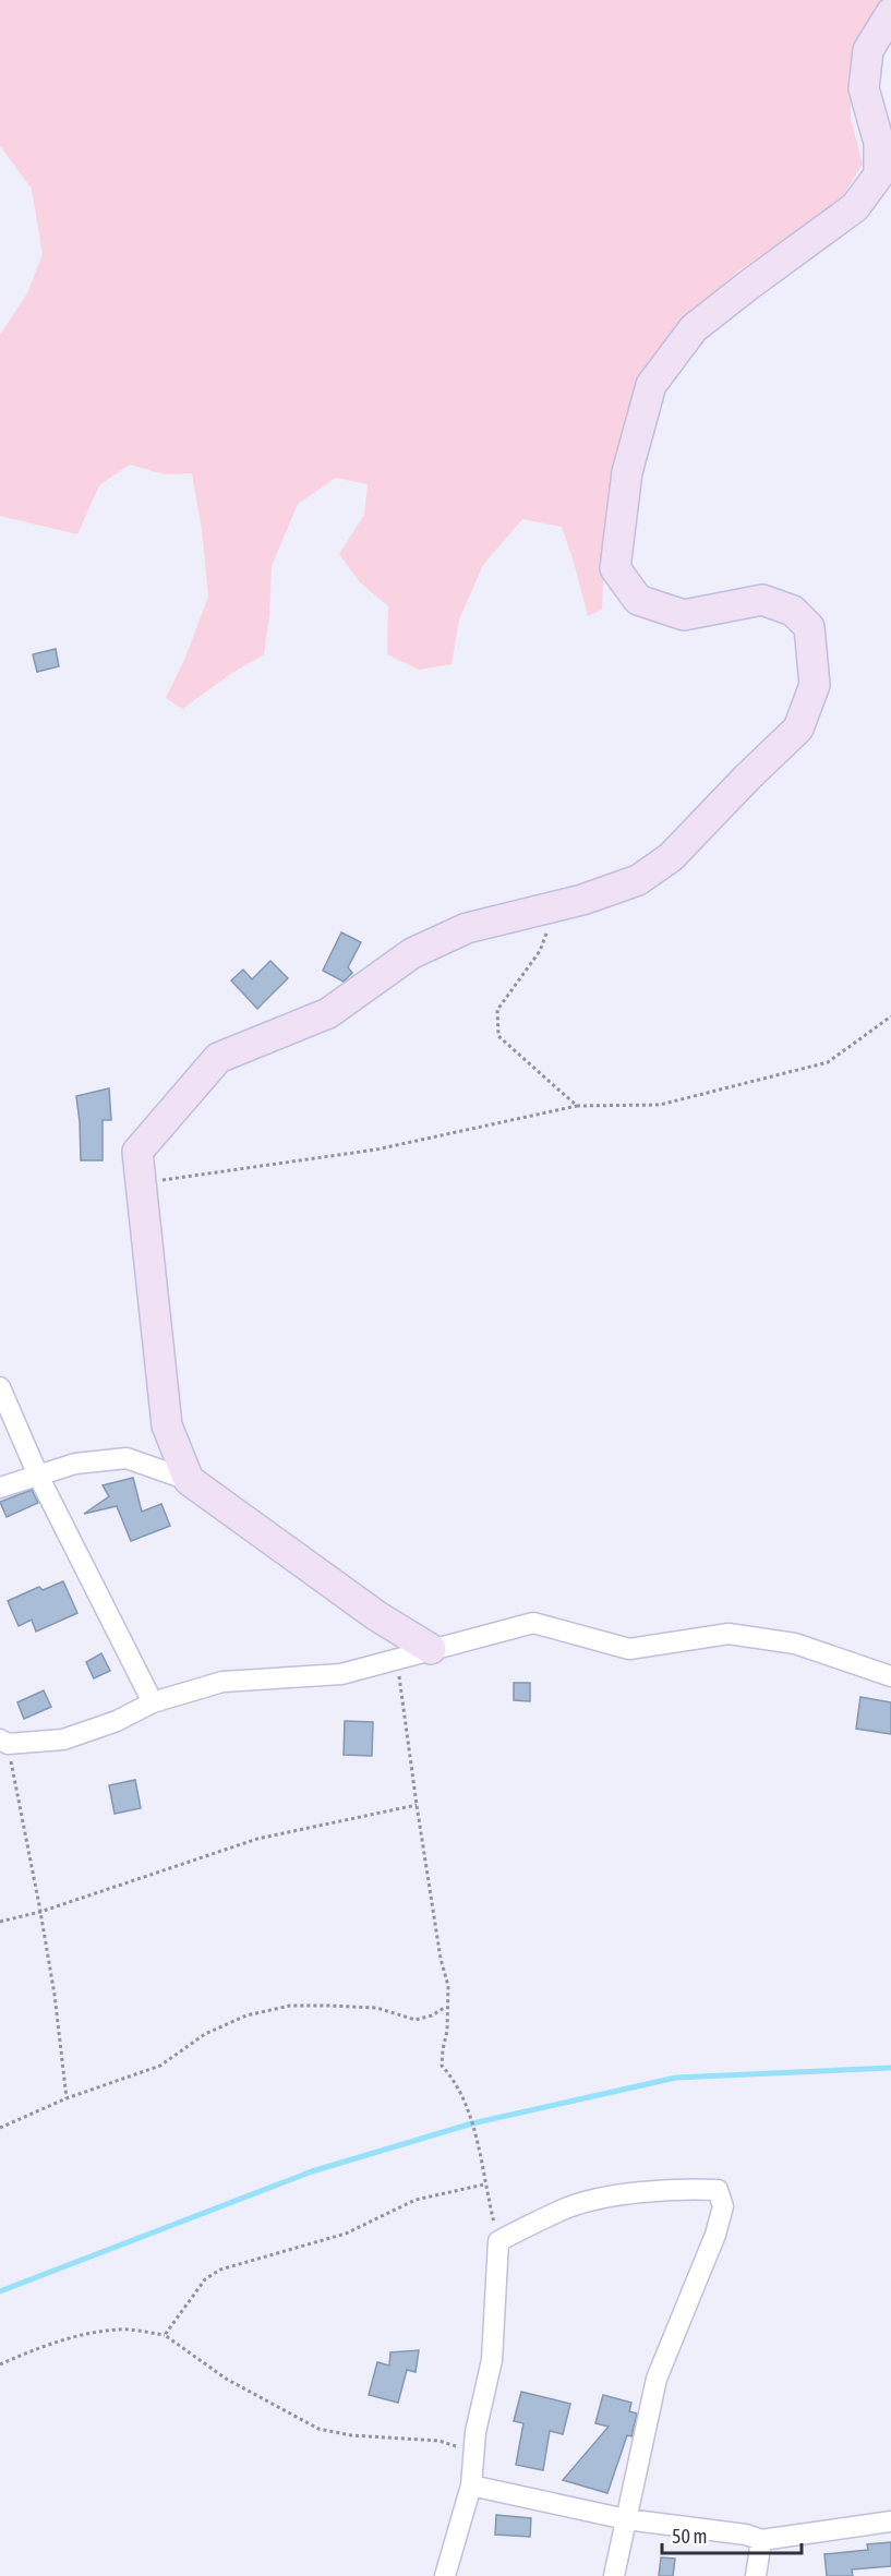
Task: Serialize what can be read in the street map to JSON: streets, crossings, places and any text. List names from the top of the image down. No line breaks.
{"scale_bar":"50 m"}
